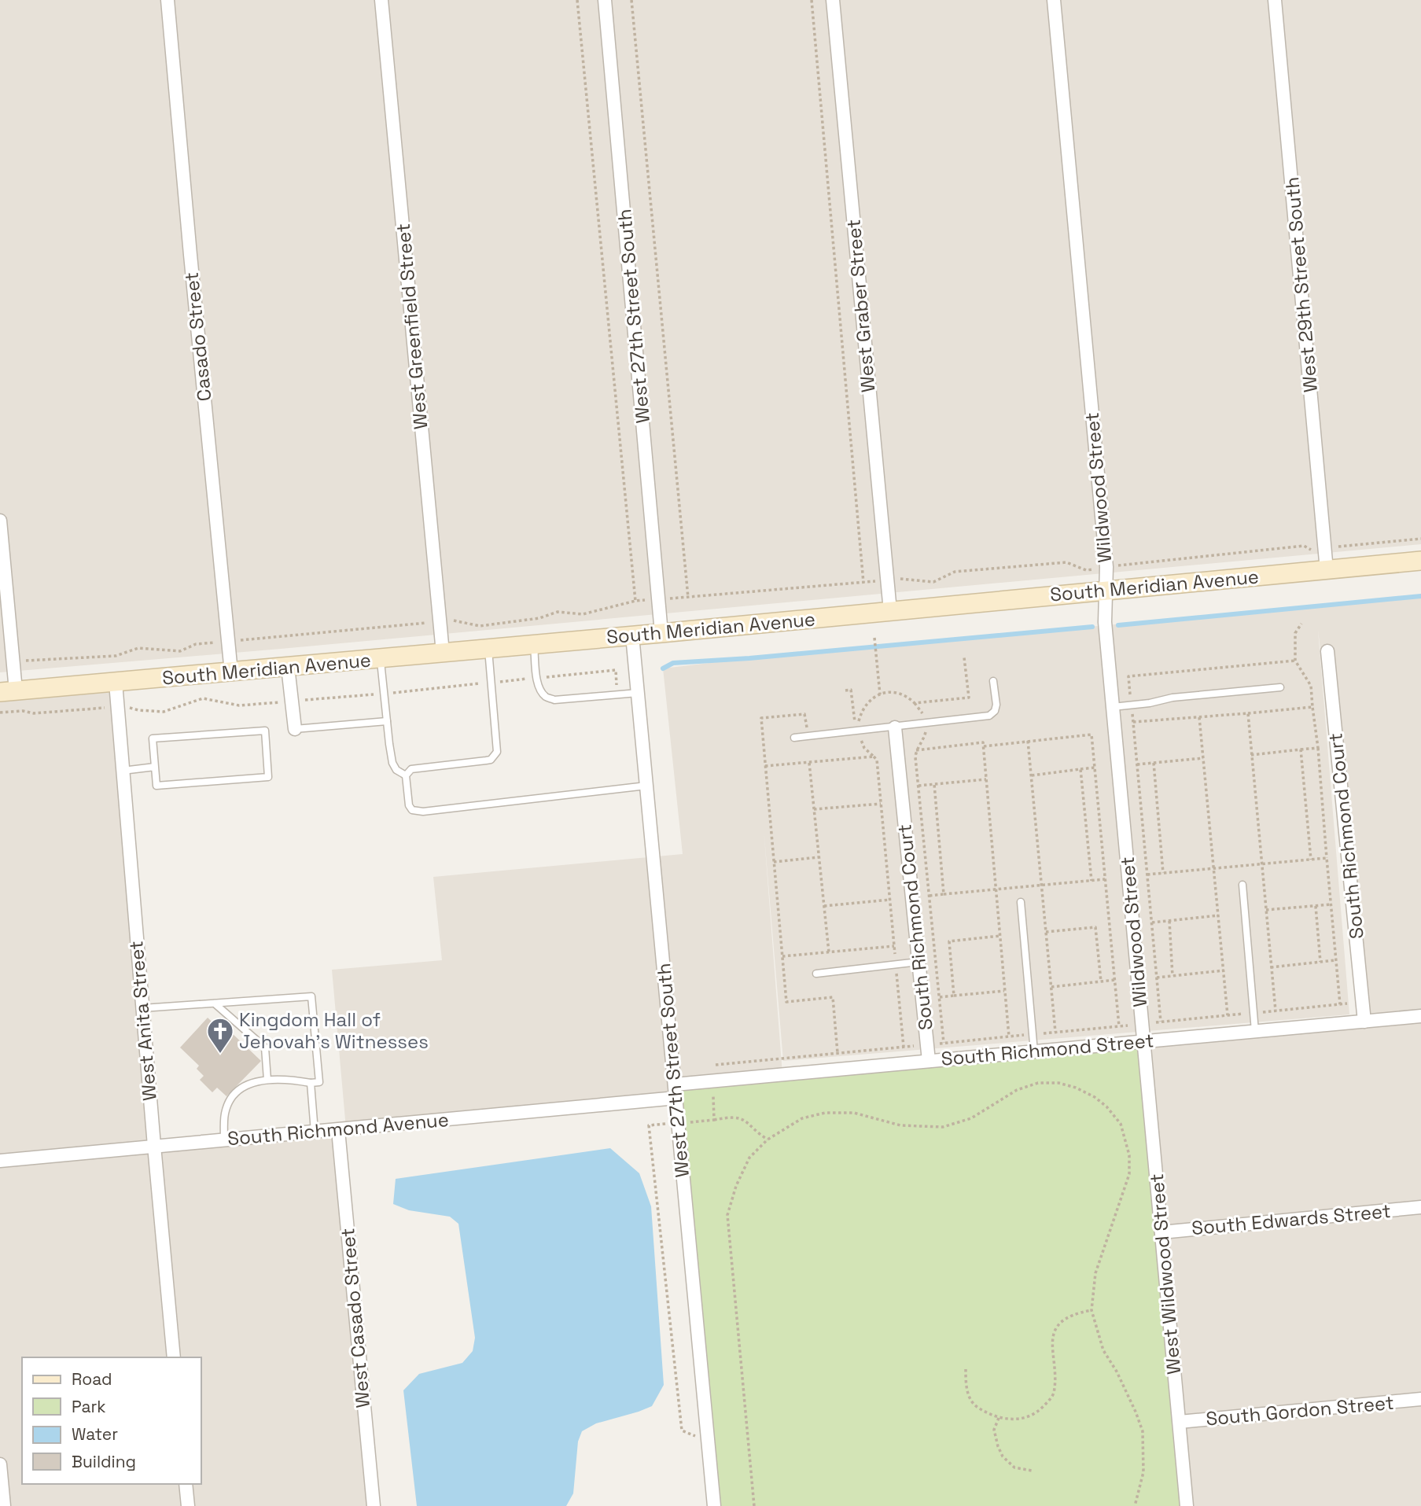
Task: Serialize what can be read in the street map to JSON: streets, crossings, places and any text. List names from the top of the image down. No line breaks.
{"streets":{"main road":["South Meridian Avenue"],"street":["West 29th Street South","West Graber Street","West 27th Street South","West Greenfield Street","Casado Street","Wildwood Street","South Richmond Court","West Anita Street","South Richmond Street","South Richmond Avenue","South Edwards Street","West Wildwood Street","West Casado Street","South Gordon Street"]},"crossings":[["West 29th Street South","South Meridian Avenue"],["West Graber Street","South Meridian Avenue"],["West 27th Street South","South Meridian Avenue"],["West 27th Street South","South Richmond Street"],["West 27th Street South","South Richmond Avenue"],["West Greenfield Street","South Meridian Avenue"],["Casado Street","South Meridian Avenue"],["Wildwood Street","South Meridian Avenue"],["Wildwood Street","South Richmond Street"],["Wildwood Street","West Wildwood Street"],["South Meridian Avenue","West Anita Street"],["South Richmond Court","South Richmond Street"],["West Anita Street","South Richmond Avenue"],["South Richmond Street","West Wildwood Street"],["South Richmond Avenue","West Casado Street"],["South Edwards Street","West Wildwood Street"],["West Wildwood Street","South Gordon Street"]],"places":{"church":["Kingdom Hall of Jehovah's Witnesses"]},"legend":["Road","Park","Water","Building"]}
